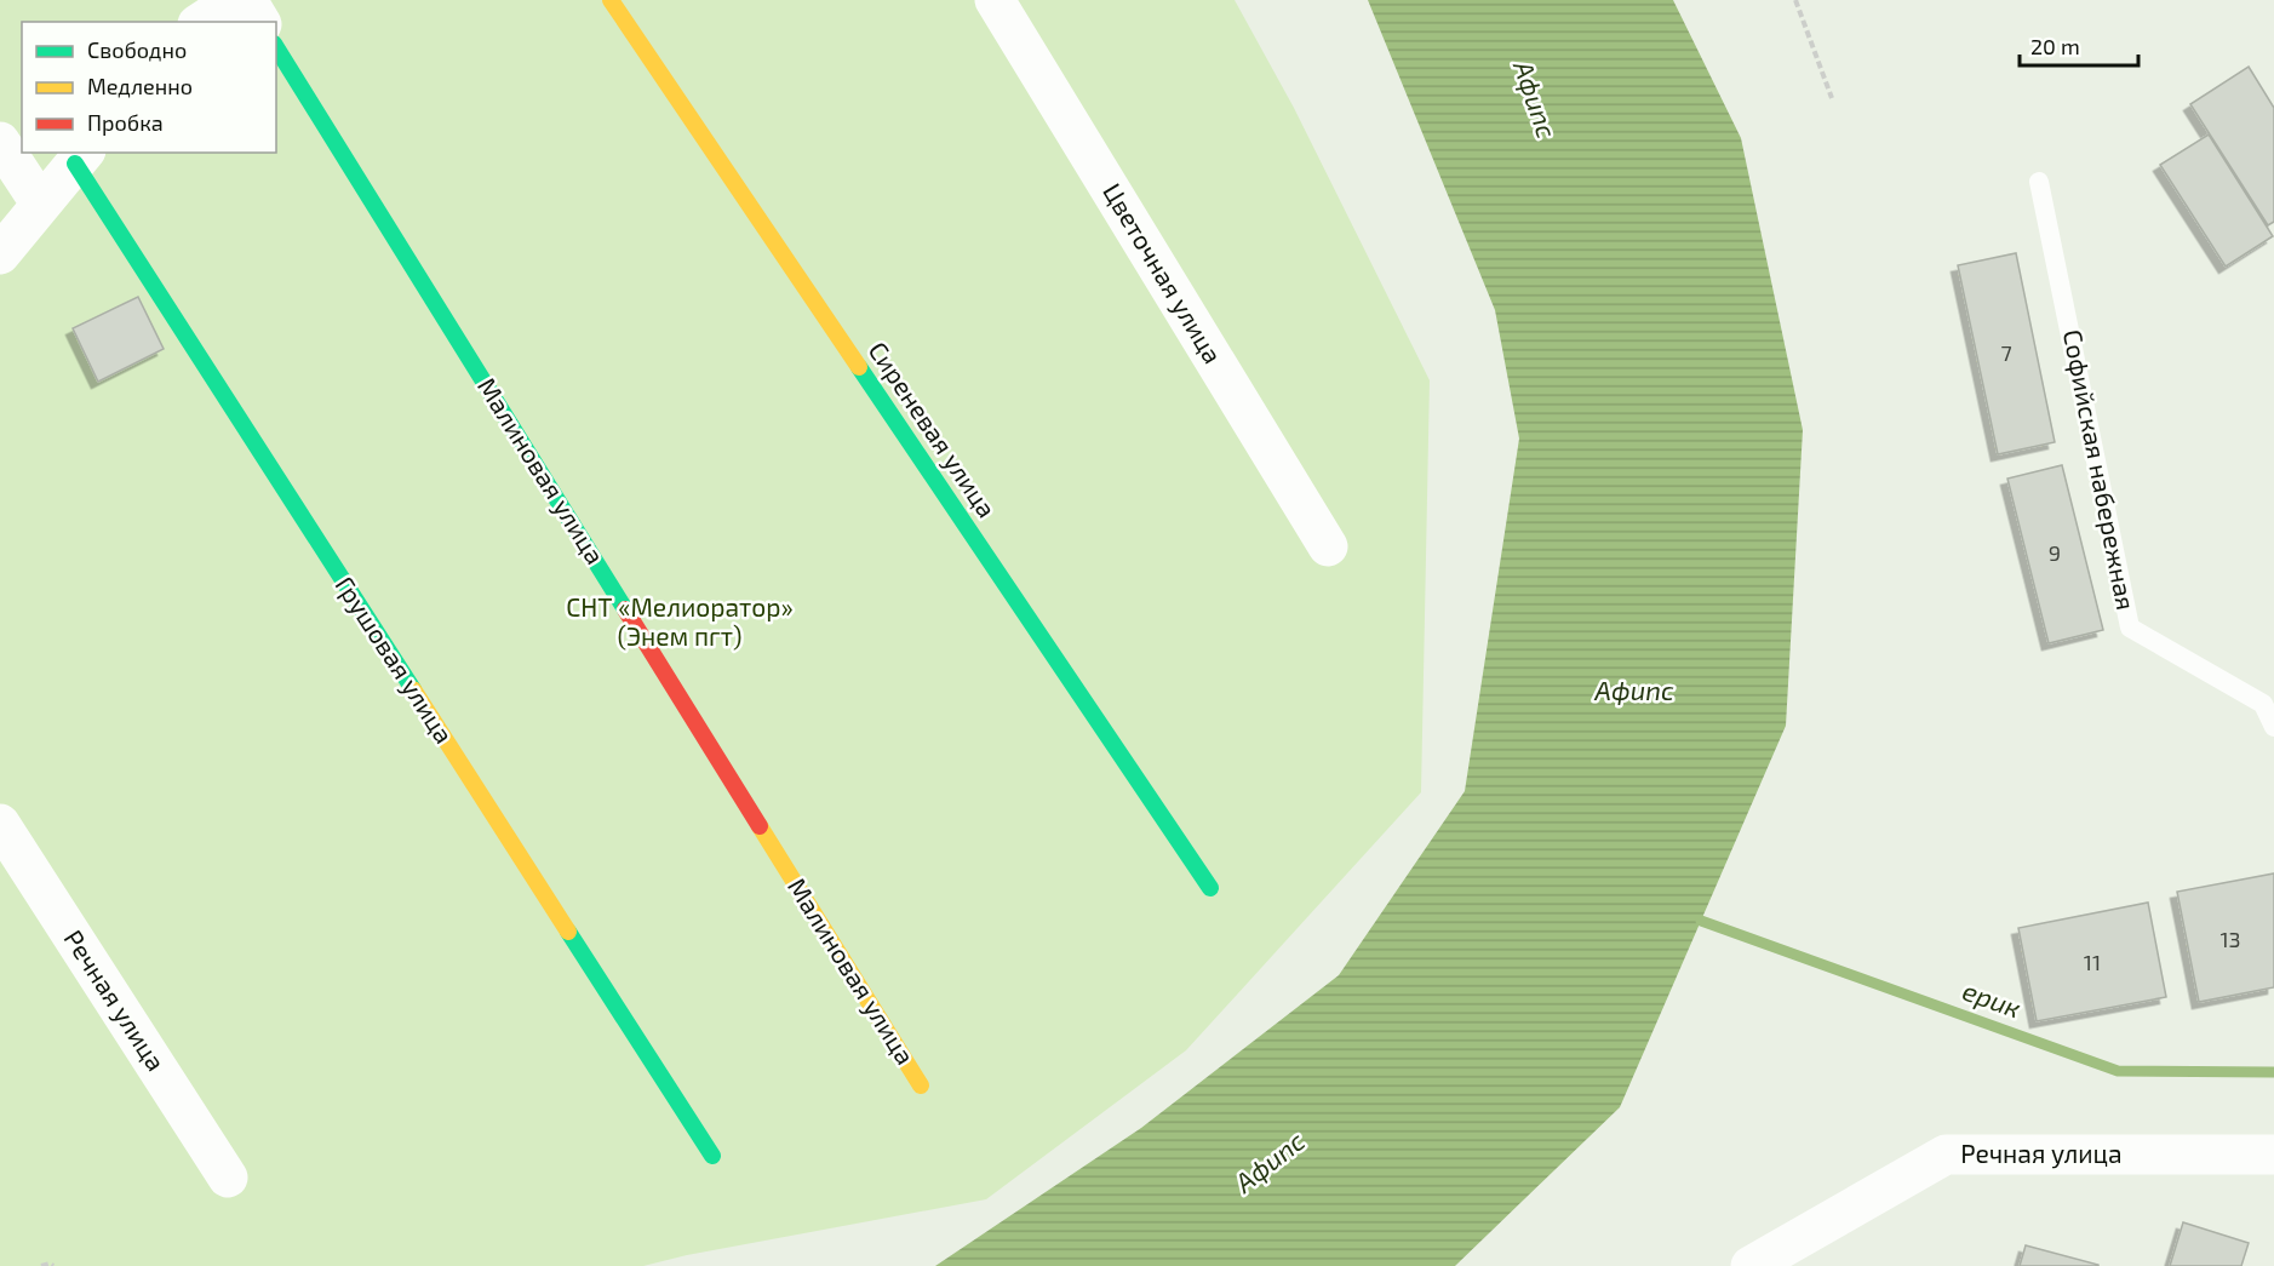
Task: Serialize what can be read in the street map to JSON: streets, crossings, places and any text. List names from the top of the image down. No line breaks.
{"streets":{"street":["Цветочная улица","Сиреневая улица","Малиновая улица","Грушовая улица","Речная улица"],"lane":["Софийская набережная"]},"water":["Афипс","ерик"],"parks":["СНТ «Мелиоратор» (Энем пгт)"],"house_numbers":["7","9","13","11"],"legend":["Свободно","Медленно","Пробка"],"scale_bar":"20 m"}
